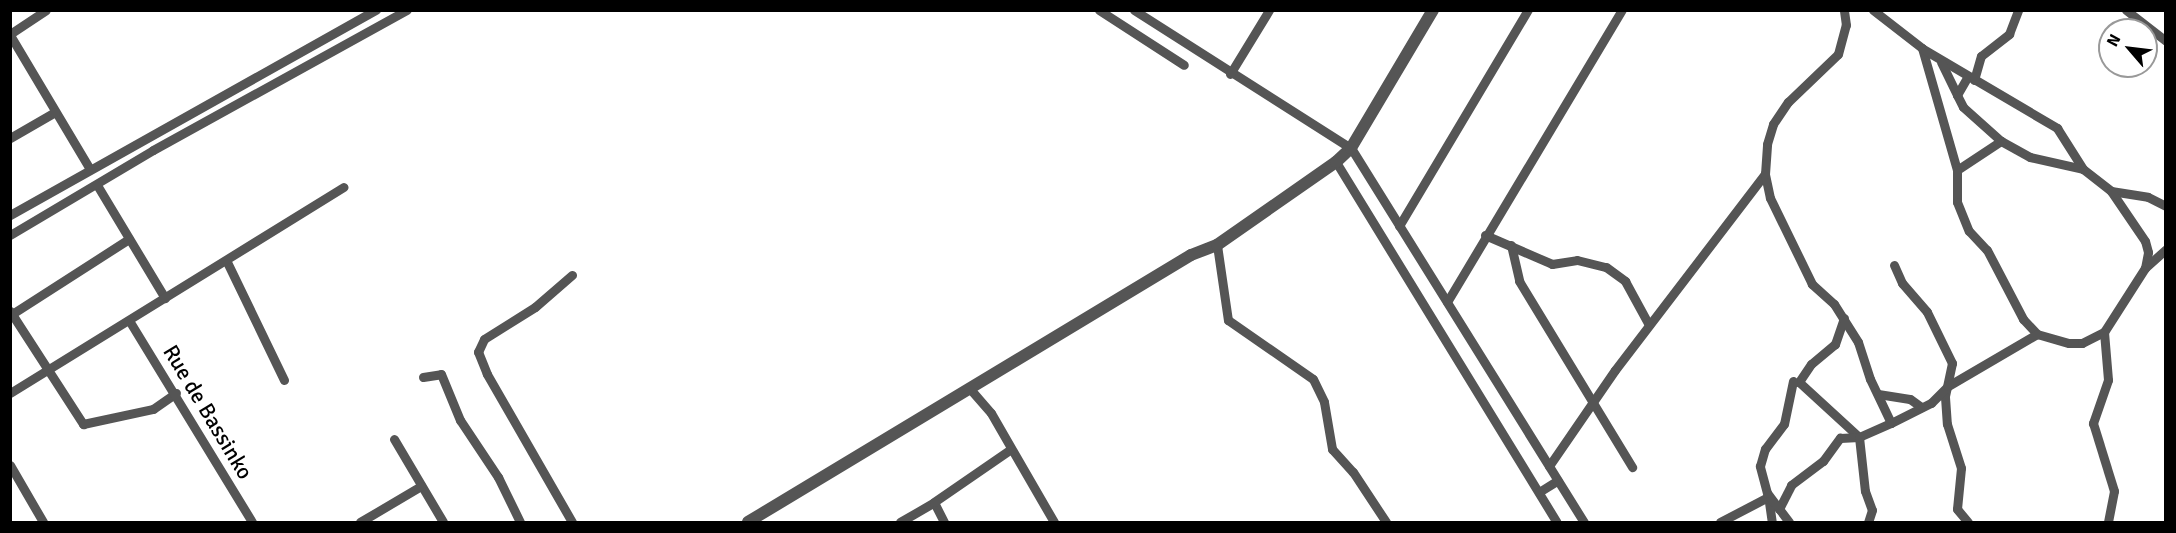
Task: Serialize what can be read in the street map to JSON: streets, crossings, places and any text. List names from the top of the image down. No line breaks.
{"streets":{"street":["Rue de Bassinko"]},"north":"top left"}
